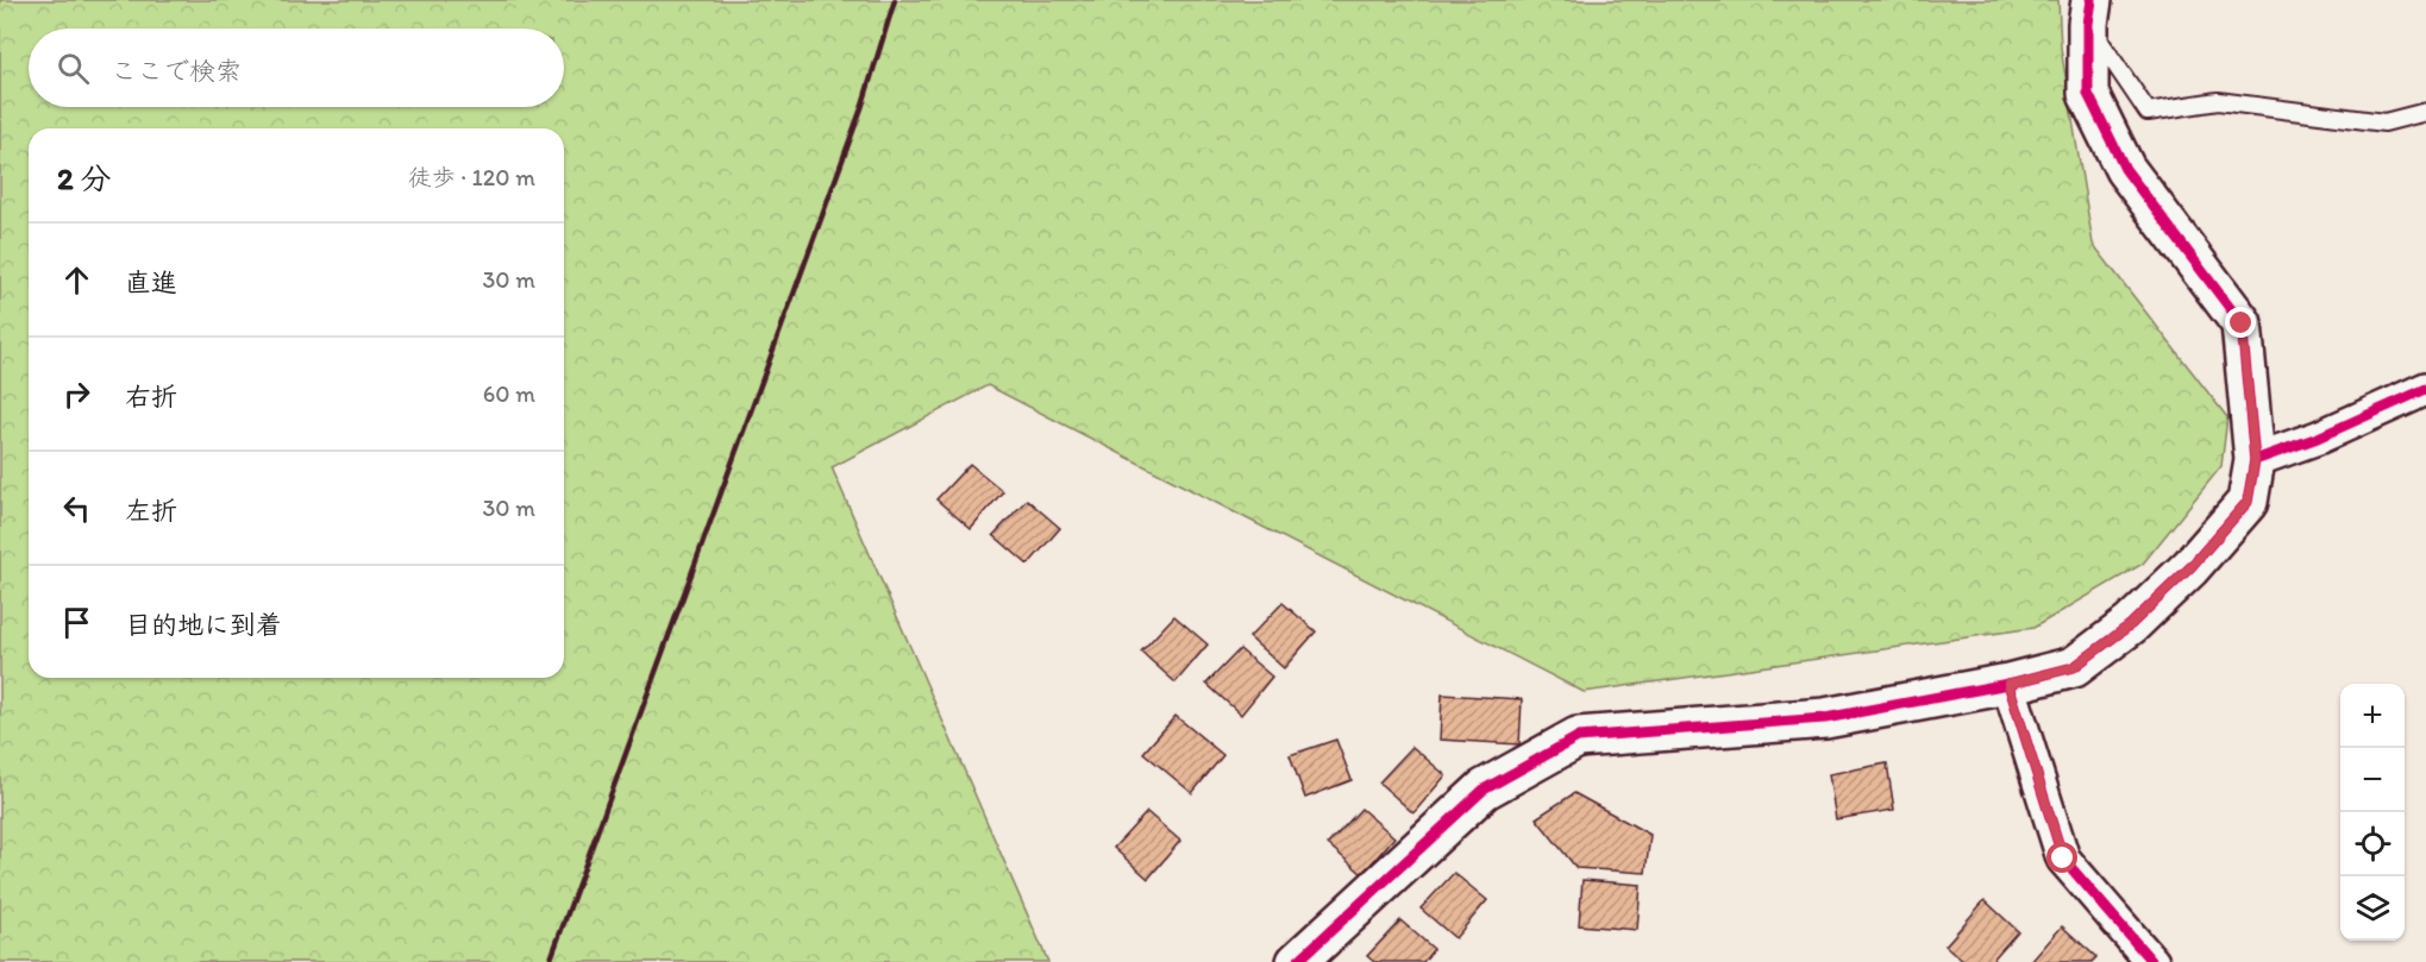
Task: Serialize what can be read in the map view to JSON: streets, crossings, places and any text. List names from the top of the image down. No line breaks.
{"page":{"search":"ここで検索","heading":["2 分","徒歩 · 120 m"],"list":[["直進","30 m"],["右折","60 m"],["左折","30 m"],"目的地に到着"],"map_buttons":["+","−"]}}
